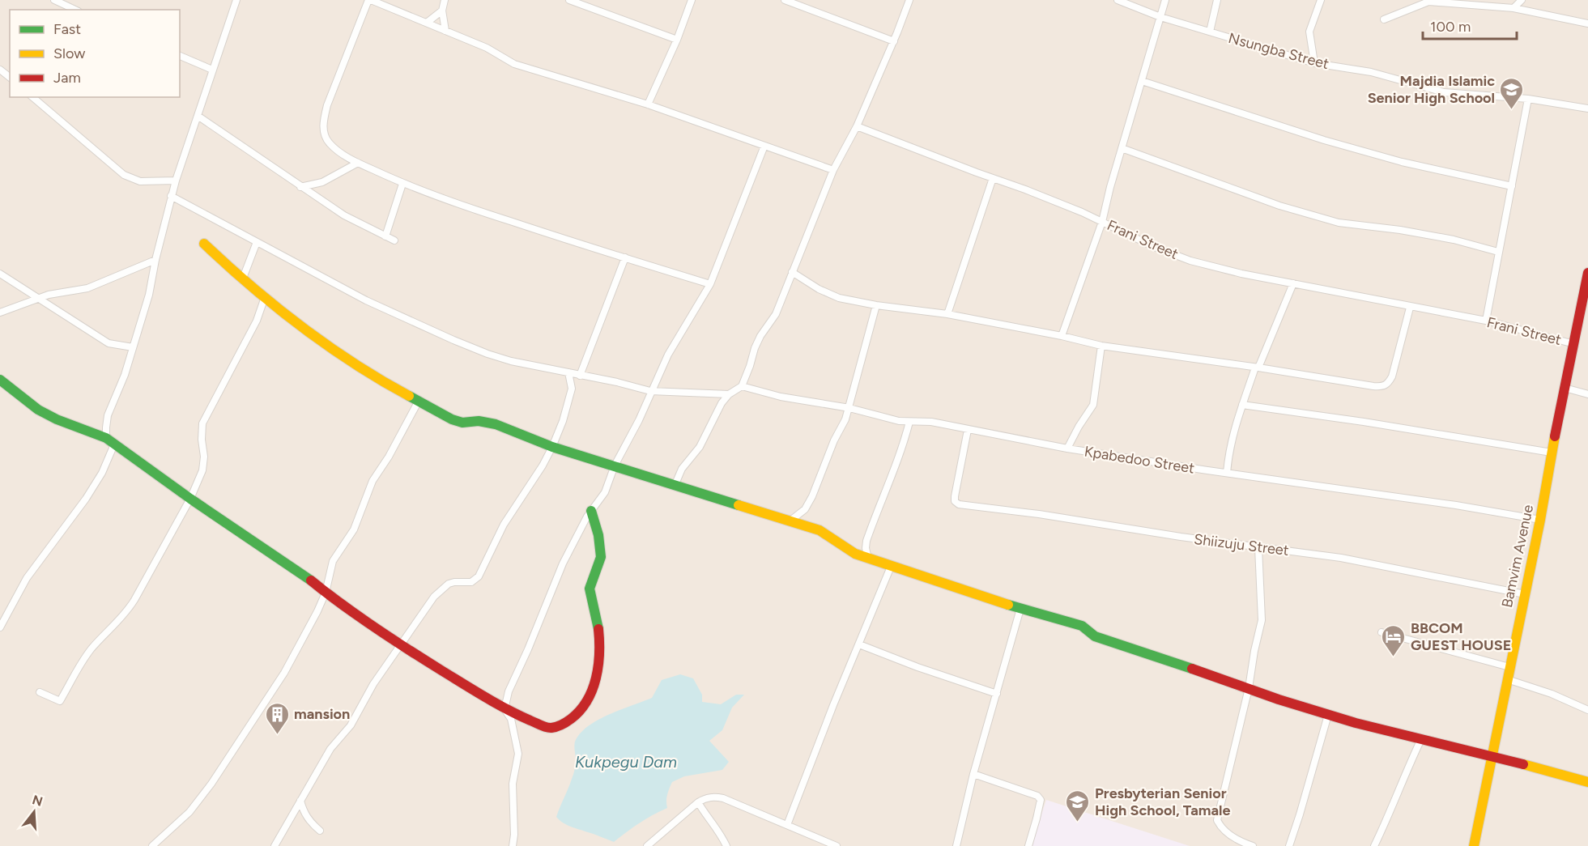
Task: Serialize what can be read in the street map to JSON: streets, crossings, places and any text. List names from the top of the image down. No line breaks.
{"streets":{"street":["Nsungba Street","Frani Street","Kpabedoo Street","Shiizuju Street","Bamvim Avenue"]},"crossings":[["Frani Street","Bamvim Avenue"],["Kpabedoo Street","Shiizuju Street"],["Kpabedoo Street","Bamvim Avenue"],["Shiizuju Street","Bamvim Avenue"]],"water":["Kukpegu Dam"],"places":{"school or university":["Majdia Islamic Senior High School","Presbyterian Senior High School, Tamale"],"hotel":["BBCOM GUEST HOUSE"],"building":["mansion"]},"legend":["Fast","Slow","Jam"],"scale_bar":"100 m","north":"top"}
